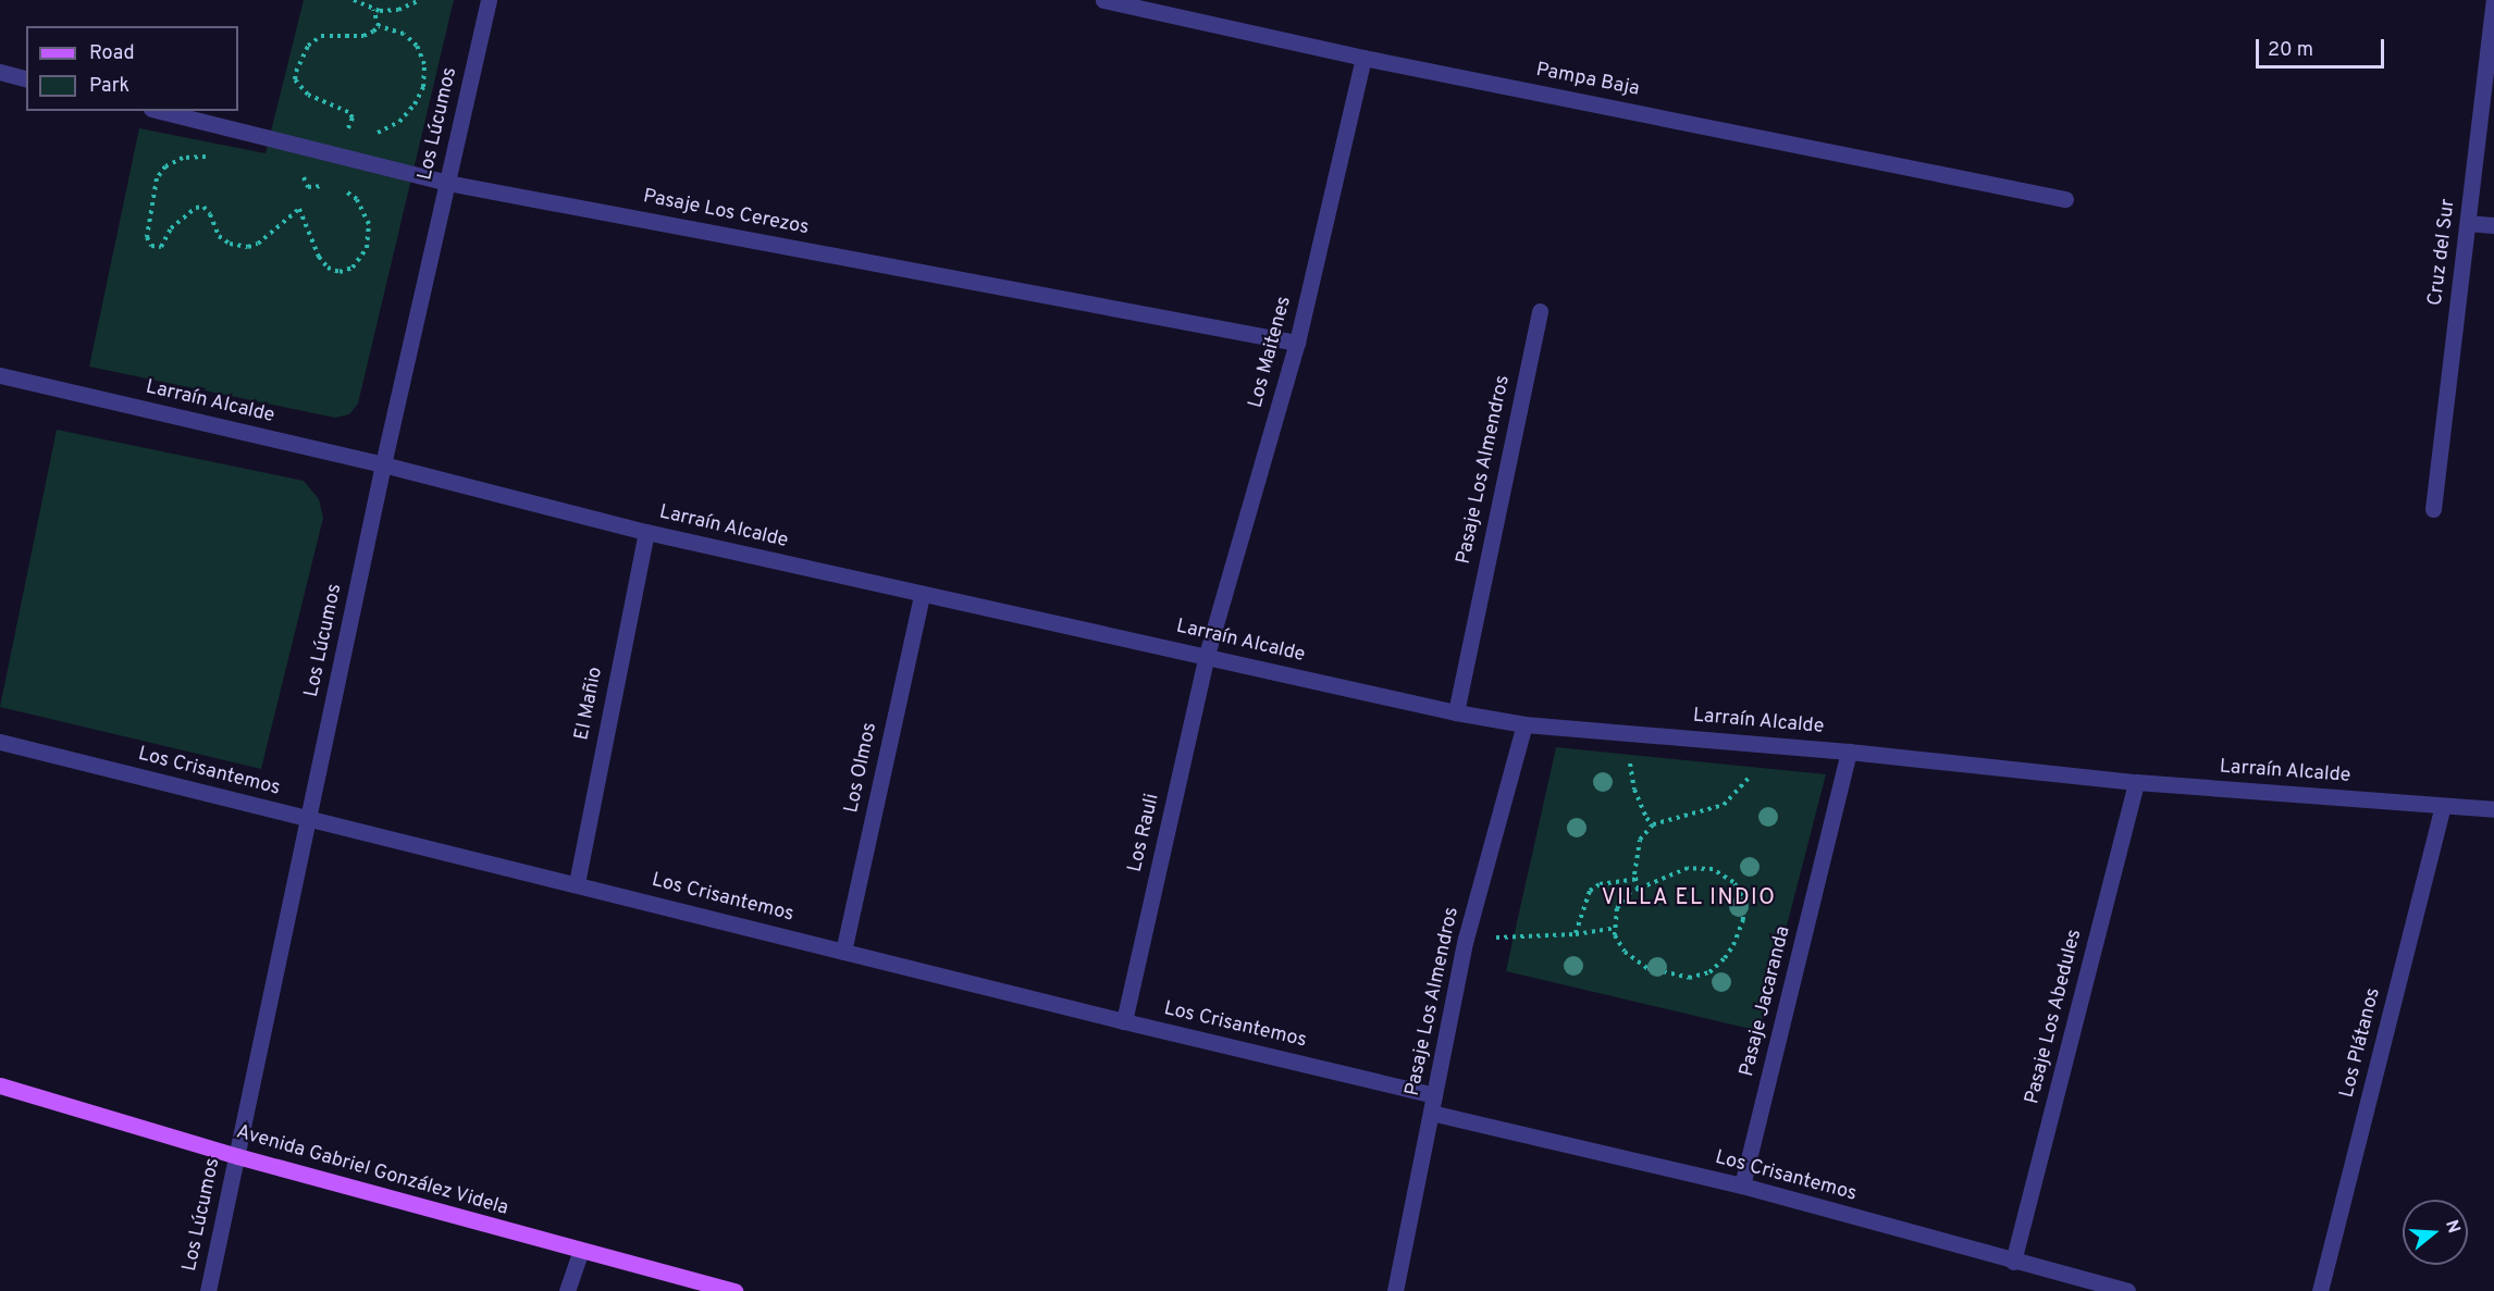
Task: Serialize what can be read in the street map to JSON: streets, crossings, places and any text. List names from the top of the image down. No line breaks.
{"streets":{"main road":["Avenida Gabriel González Videla"],"street":["Pampa Baja","Los Lúcumos","Pasaje Los Cerezos","Cruz del Sur","Los Maitenes","Larraín Alcalde","Pasaje Los Almendros","El Mañio","Los Olmos","Los Crisantemos","Los Rauli","Pasaje Jacaranda","Pasaje Los Abedules","Los Plátanos"]},"crossings":[["Pampa Baja","Los Maitenes"],["Los Lúcumos","Pasaje Los Cerezos"],["Los Lúcumos","Larraín Alcalde"],["Los Lúcumos","Los Crisantemos"],["Los Lúcumos","Avenida Gabriel González Videla"],["Pasaje Los Cerezos","Los Maitenes"],["Los Maitenes","Larraín Alcalde"],["Los Maitenes","Los Rauli"],["Larraín Alcalde","Pasaje Los Almendros"],["Larraín Alcalde","El Mañio"],["Larraín Alcalde","Los Olmos"],["Larraín Alcalde","Los Rauli"],["Larraín Alcalde","Pasaje Jacaranda"],["Larraín Alcalde","Pasaje Los Abedules"],["Larraín Alcalde","Los Plátanos"],["Pasaje Los Almendros","Los Crisantemos"],["El Mañio","Los Crisantemos"],["Los Olmos","Los Crisantemos"],["Los Crisantemos","Los Rauli"],["Los Crisantemos","Pasaje Jacaranda"],["Los Crisantemos","Pasaje Los Abedules"]],"districts":["VILLA EL INDIO"],"legend":["Road","Park"],"scale_bar":"20 m","north":"right"}
